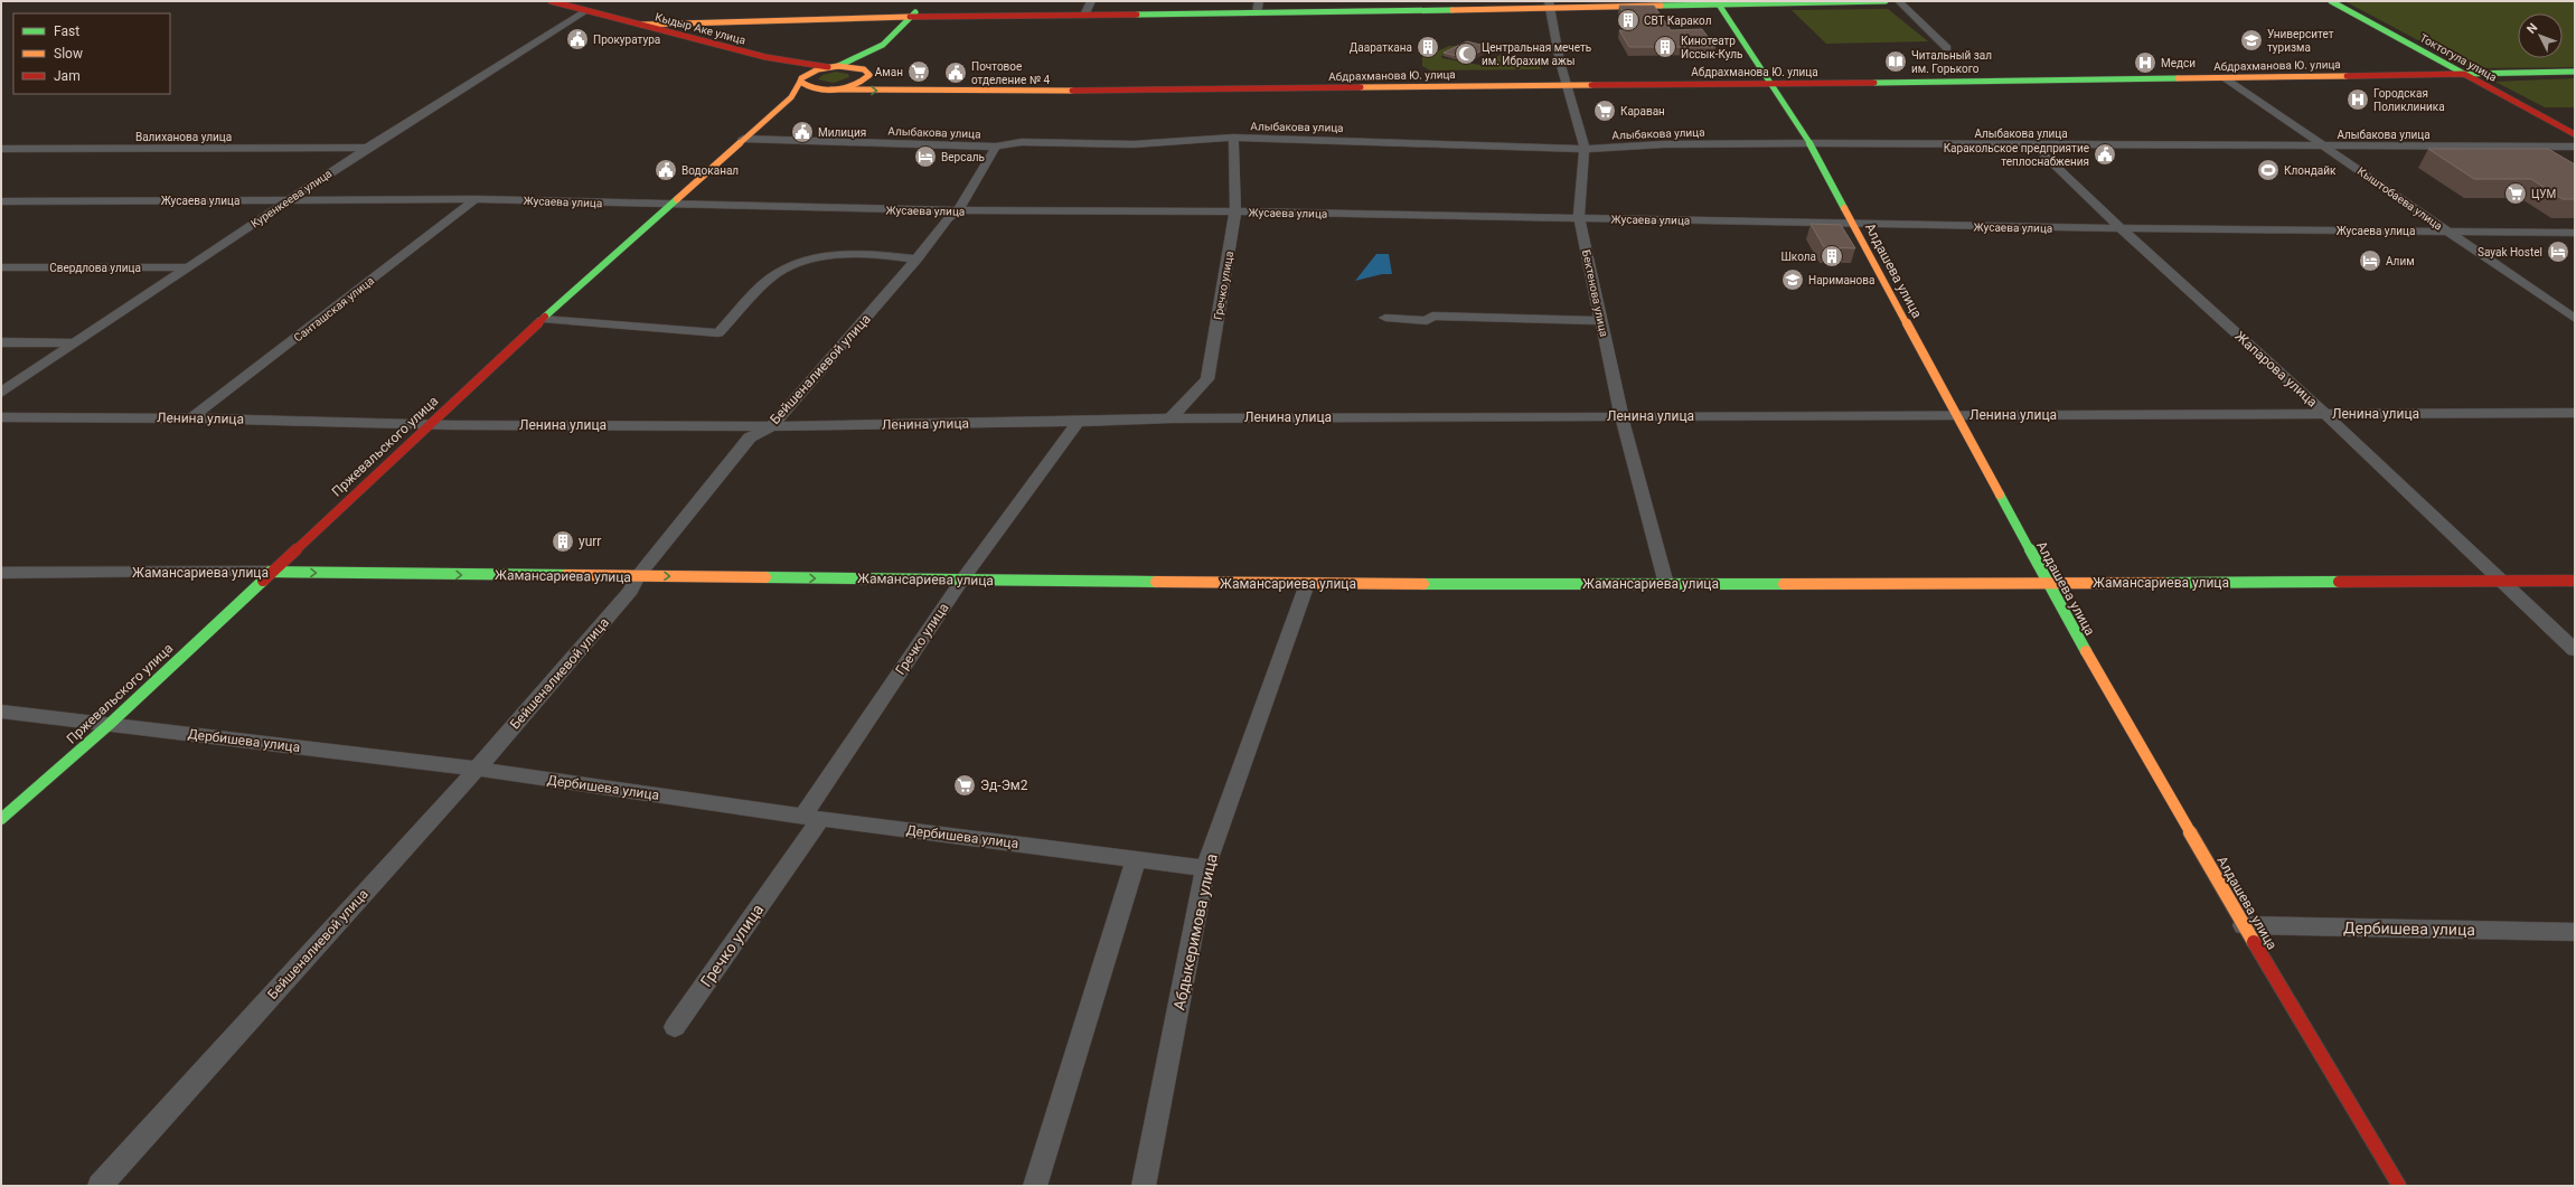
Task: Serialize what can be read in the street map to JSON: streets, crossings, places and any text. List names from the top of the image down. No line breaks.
{"streets":{"main road":["Кыдыр Аке улица","Токтогула улица","Абдрахманова Ю. улица","Алдашева улица","Пржевальского улица","Жамансариева улица"],"street":["Алыбакова улица","Валиханова улица","Куренкеева улица","Кыштобаева улица","Жусаева улица","Свердлова улица","Гречко улица","Бектенова улица","Санташская улица","Бейшеналиевой улица","Жапарова улица","Ленина улица","Дербишева улица","Абдыкеримова улица"]},"crossings":[["Кыдыр Аке улица","Абдрахманова Ю. улица"],["Кыдыр Аке улица","Куренкеева улица"],["Кыдыр Аке улица","Пржевальского улица"],["Токтогула улица","Абдрахманова Ю. улица"],["Абдрахманова Ю. улица","Кыштобаева улица"],["Абдрахманова Ю. улица","Алдашева улица"],["Абдрахманова Ю. улица","Бектенова улица"],["Абдрахманова Ю. улица","Пржевальского улица"],["Алыбакова улица","Кыштобаева улица"],["Алыбакова улица","Алдашева улица"],["Алыбакова улица","Гречко улица"],["Алыбакова улица","Бектенова улица"],["Алыбакова улица","Бейшеналиевой улица"],["Алыбакова улица","Жапарова улица"],["Алыбакова улица","Пржевальского улица"],["Валиханова улица","Куренкеева улица"],["Куренкеева улица","Жусаева улица"],["Куренкеева улица","Свердлова улица"],["Кыштобаева улица","Жусаева улица"],["Жусаева улица","Алдашева улица"],["Жусаева улица","Гречко улица"],["Жусаева улица","Бектенова улица"],["Жусаева улица","Санташская улица"],["Жусаева улица","Бейшеналиевой улица"],["Жусаева улица","Жапарова улица"],["Жусаева улица","Пржевальского улица"],["Алдашева улица","Ленина улица"],["Алдашева улица","Жамансариева улица"],["Алдашева улица","Дербишева улица"],["Гречко улица","Ленина улица"],["Гречко улица","Жамансариева улица"],["Гречко улица","Дербишева улица"],["Бектенова улица","Ленина улица"],["Бектенова улица","Жамансариева улица"],["Санташская улица","Ленина улица"],["Бейшеналиевой улица","Ленина улица"],["Бейшеналиевой улица","Жамансариева улица"],["Бейшеналиевой улица","Дербишева улица"],["Жапарова улица","Ленина улица"],["Жапарова улица","Жамансариева улица"],["Ленина улица","Пржевальского улица"],["Пржевальского улица","Жамансариева улица"],["Пржевальского улица","Дербишева улица"],["Жамансариева улица","Абдыкеримова улица"],["Дербишева улица","Абдыкеримова улица"]],"places":{"building":["СВТ Каракол","Даараткана","Кинотеатр Иссык-Куль","Школа","yurr"],"public building":["Прокуратура","Почтовое отделение № 4","Милиция","Каракольское предприятие теплоснабжения","Водоканал"],"school or university":["Университет туризма","Нариманова"],"mosque":["Центральная мечеть им. Ибрахим ажы"],"library":["Читальный зал им. Горького"],"hospital":["Медси","Городская Поликлиника"],"supermarket":["Аман","Караван","ЦУМ","Эд-Эм2"],"hotel":["Версаль","Sayak Hostel","Алим"],"sports":["Клондайк"]},"legend":["Fast","Slow","Jam"],"north":"top left"}
